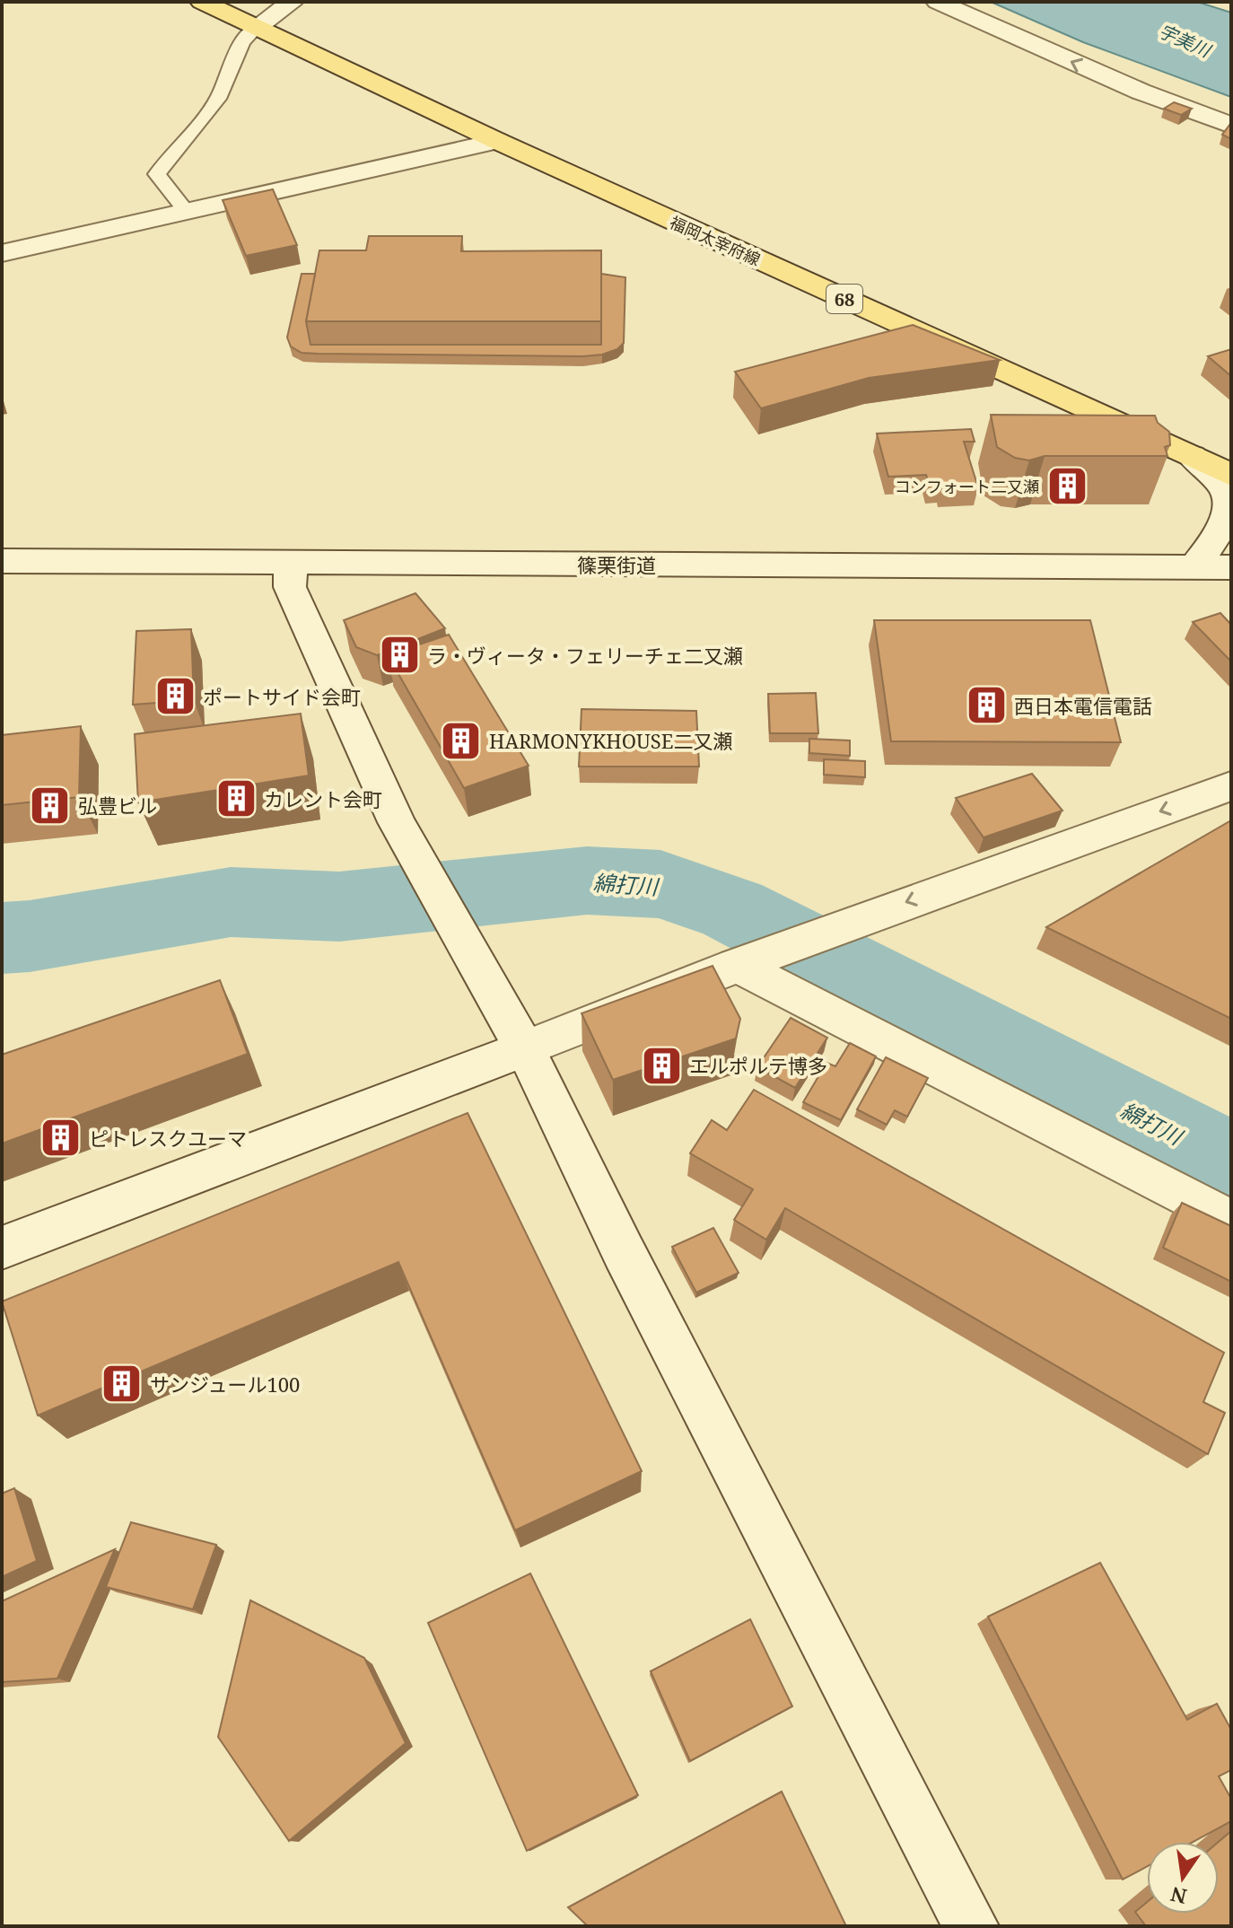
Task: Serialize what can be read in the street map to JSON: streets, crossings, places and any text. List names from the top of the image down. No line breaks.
{"streets":{"main road":["福岡太宰府線","68"],"street":["篠栗街道"]},"water":["宇美川","綿打川"],"places":{"building":["コンフォート二又瀬","ラ・ヴィータ・フェリーチェ二又瀬","ポートサイド会町","西日本電信電話","HARMONYKHOUSE二又瀬","カレント会町","弘豊ビル","エルポルテ博多","ピトレスクユーマ","サンジュール100"]},"north":"bottom"}
